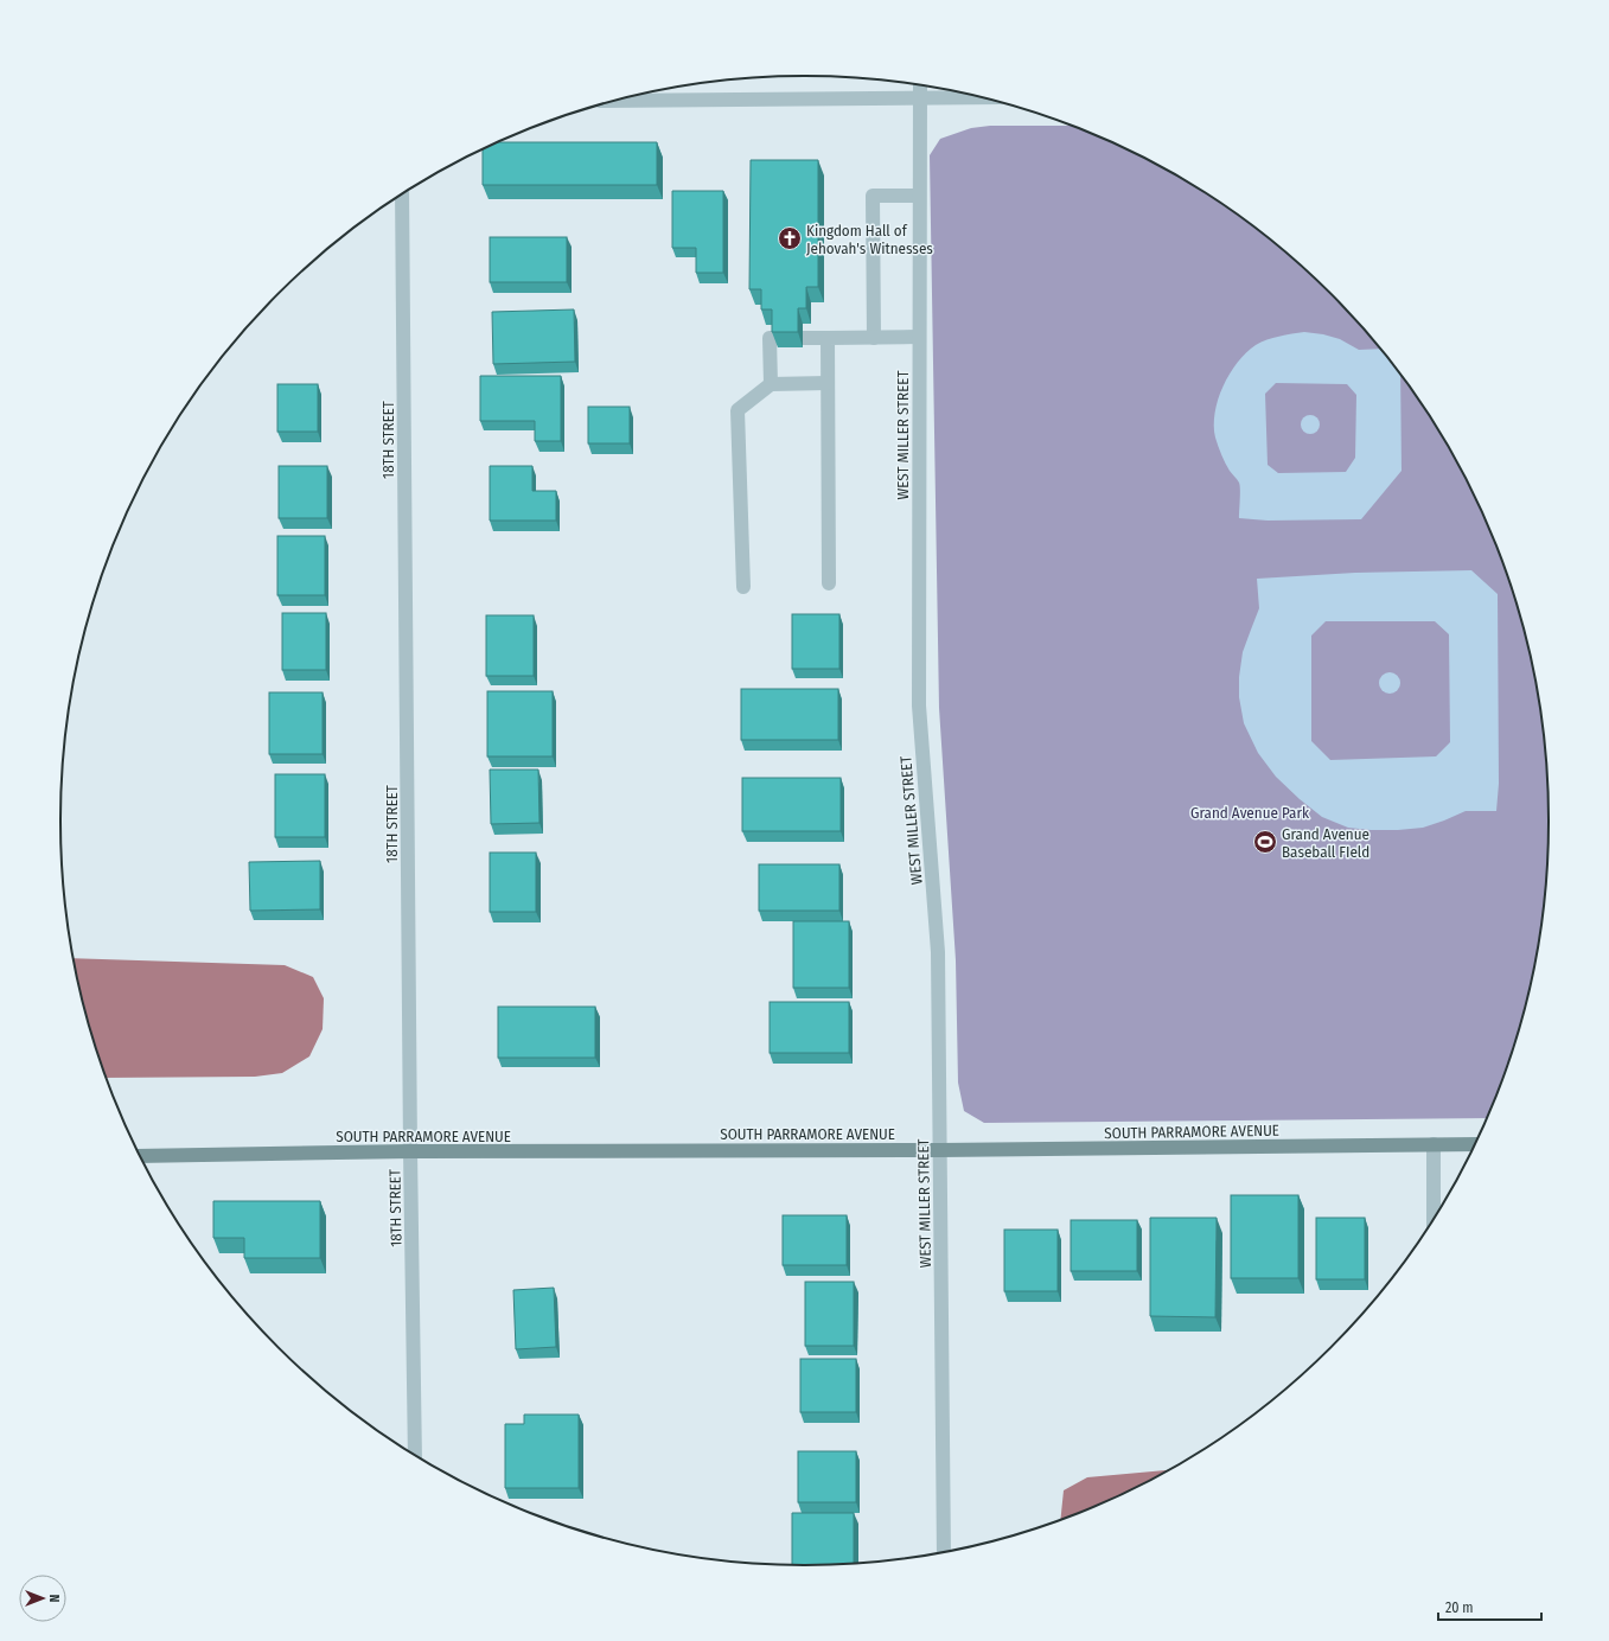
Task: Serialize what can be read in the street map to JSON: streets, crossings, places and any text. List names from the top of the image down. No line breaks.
{"streets":{"street":["WEST MILLER STREET","18TH STREET","SOUTH PARRAMORE AVENUE"]},"crossings":[["WEST MILLER STREET","SOUTH PARRAMORE AVENUE"],["18TH STREET","SOUTH PARRAMORE AVENUE"]],"parks":["Grand Avenue Park"],"places":{"church":["Kingdom Hall of Jehovah's Witnesses"],"sports":["Grand Avenue Baseball FIeld"]},"scale_bar":"20 m","north":"right"}
